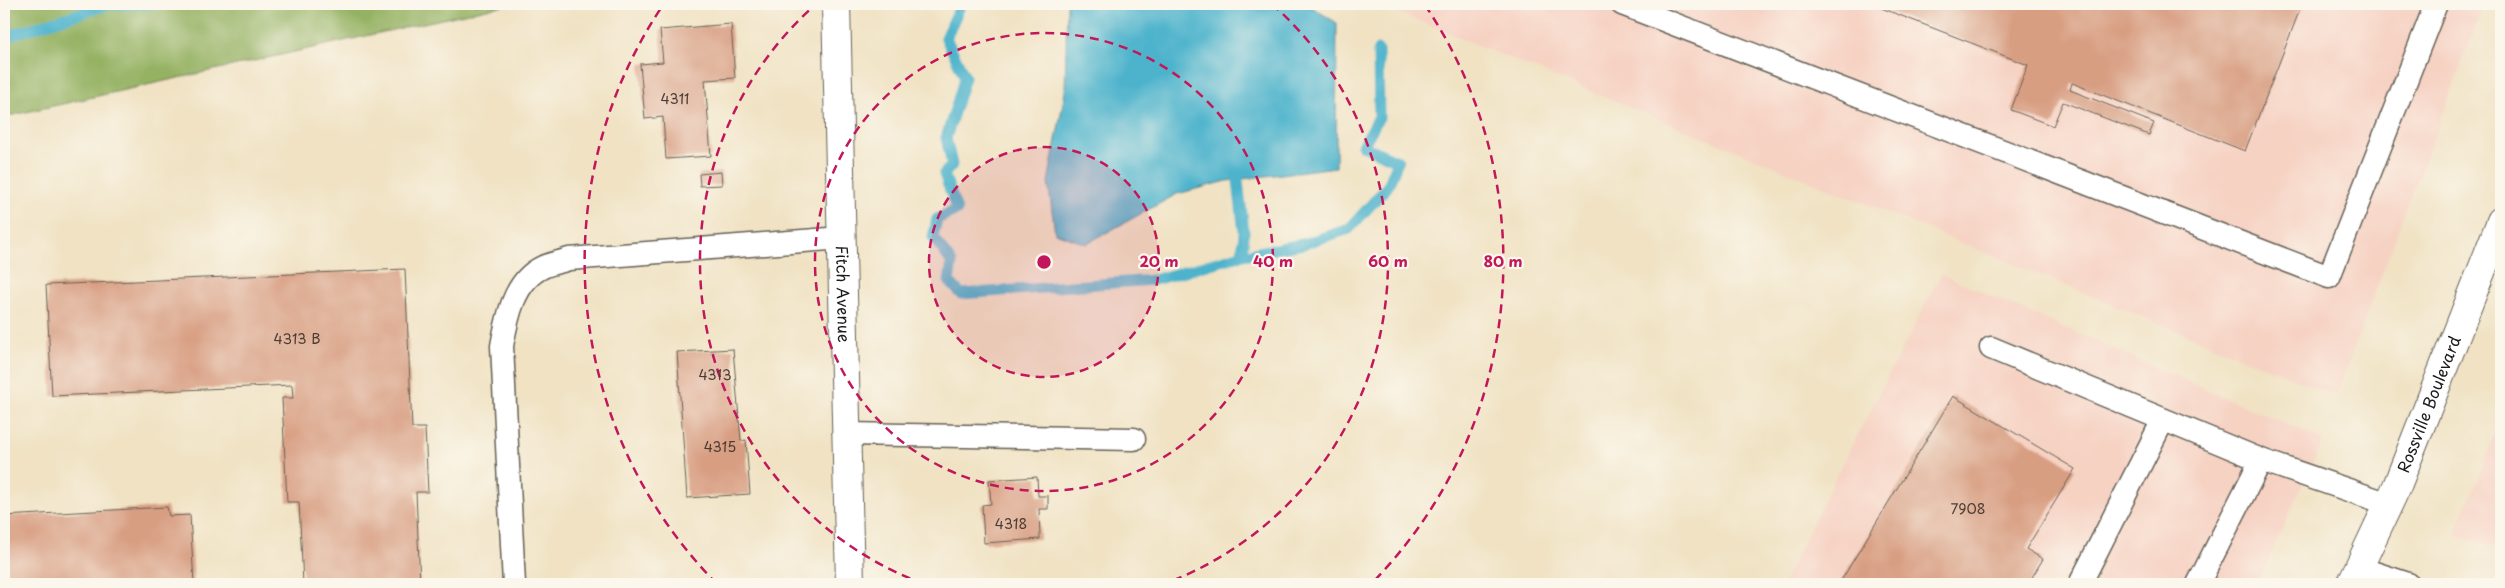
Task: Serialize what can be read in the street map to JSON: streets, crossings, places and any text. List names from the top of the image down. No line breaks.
{"streets":{"street":["Fitch Avenue","Rossville Boulevard"]},"house_numbers":["4311","4313 B","4313","4315","7908","4318"],"rings":["20 m","40 m","60 m","80 m"]}
